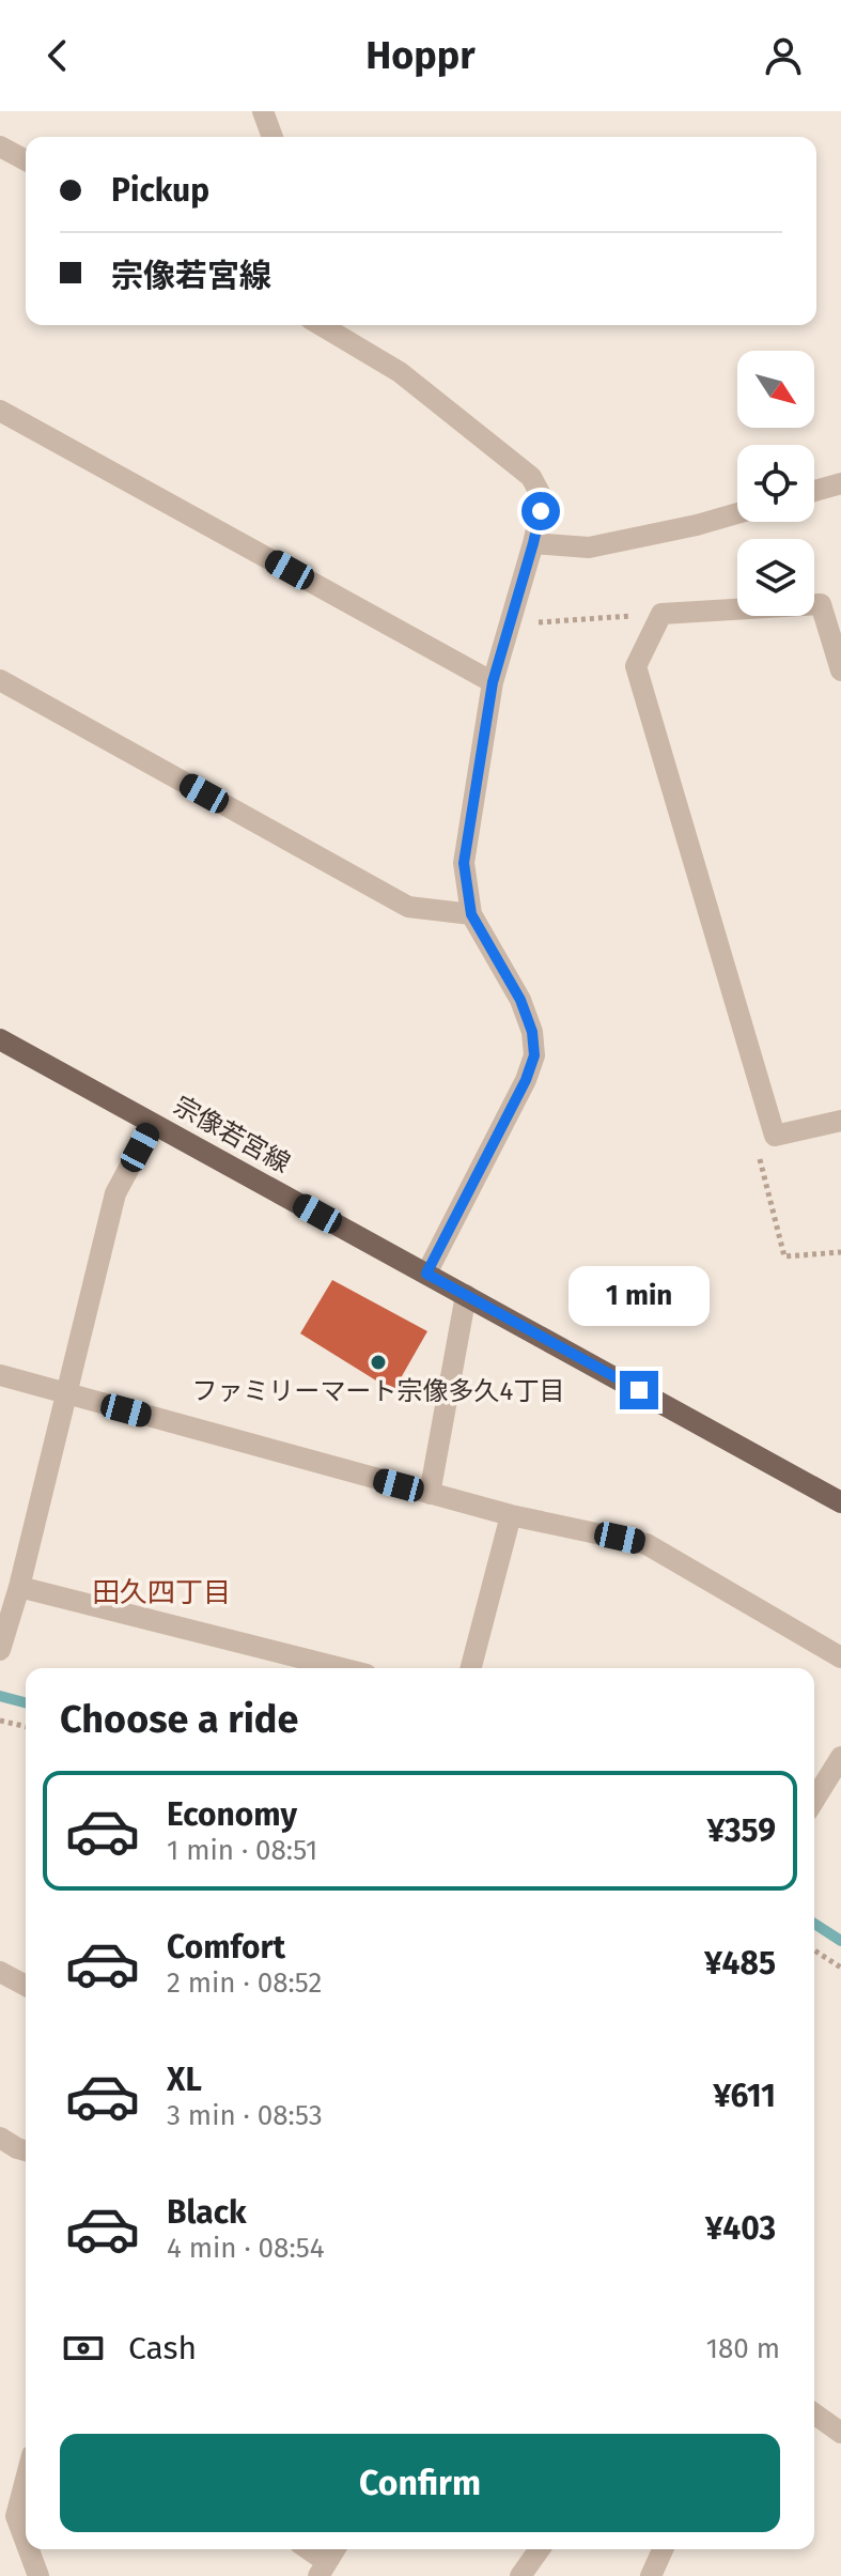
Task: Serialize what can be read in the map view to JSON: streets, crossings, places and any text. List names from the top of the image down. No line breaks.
{"streets":{"main road":["宗像若宮線"]},"districts":["田久四丁目"],"places":["ファミリーマート宗像多久4丁目"],"north":"bottom right","page":{"header":"Hoppr","banner":["Pickup","宗像若宮線"],"bubble":"1 min","heading":"Choose a ride","list":[{"name":"Economy","note":"1 min · 08:51","value":"¥359"},{"name":"Comfort","note":"2 min · 08:52","value":"¥485"},{"name":"XL","note":"3 min · 08:53","value":"¥611"},{"name":"Black","note":"4 min · 08:54","value":"¥403"}],"pay":["Cash","180 m"],"buttons":"Confirm"}}
